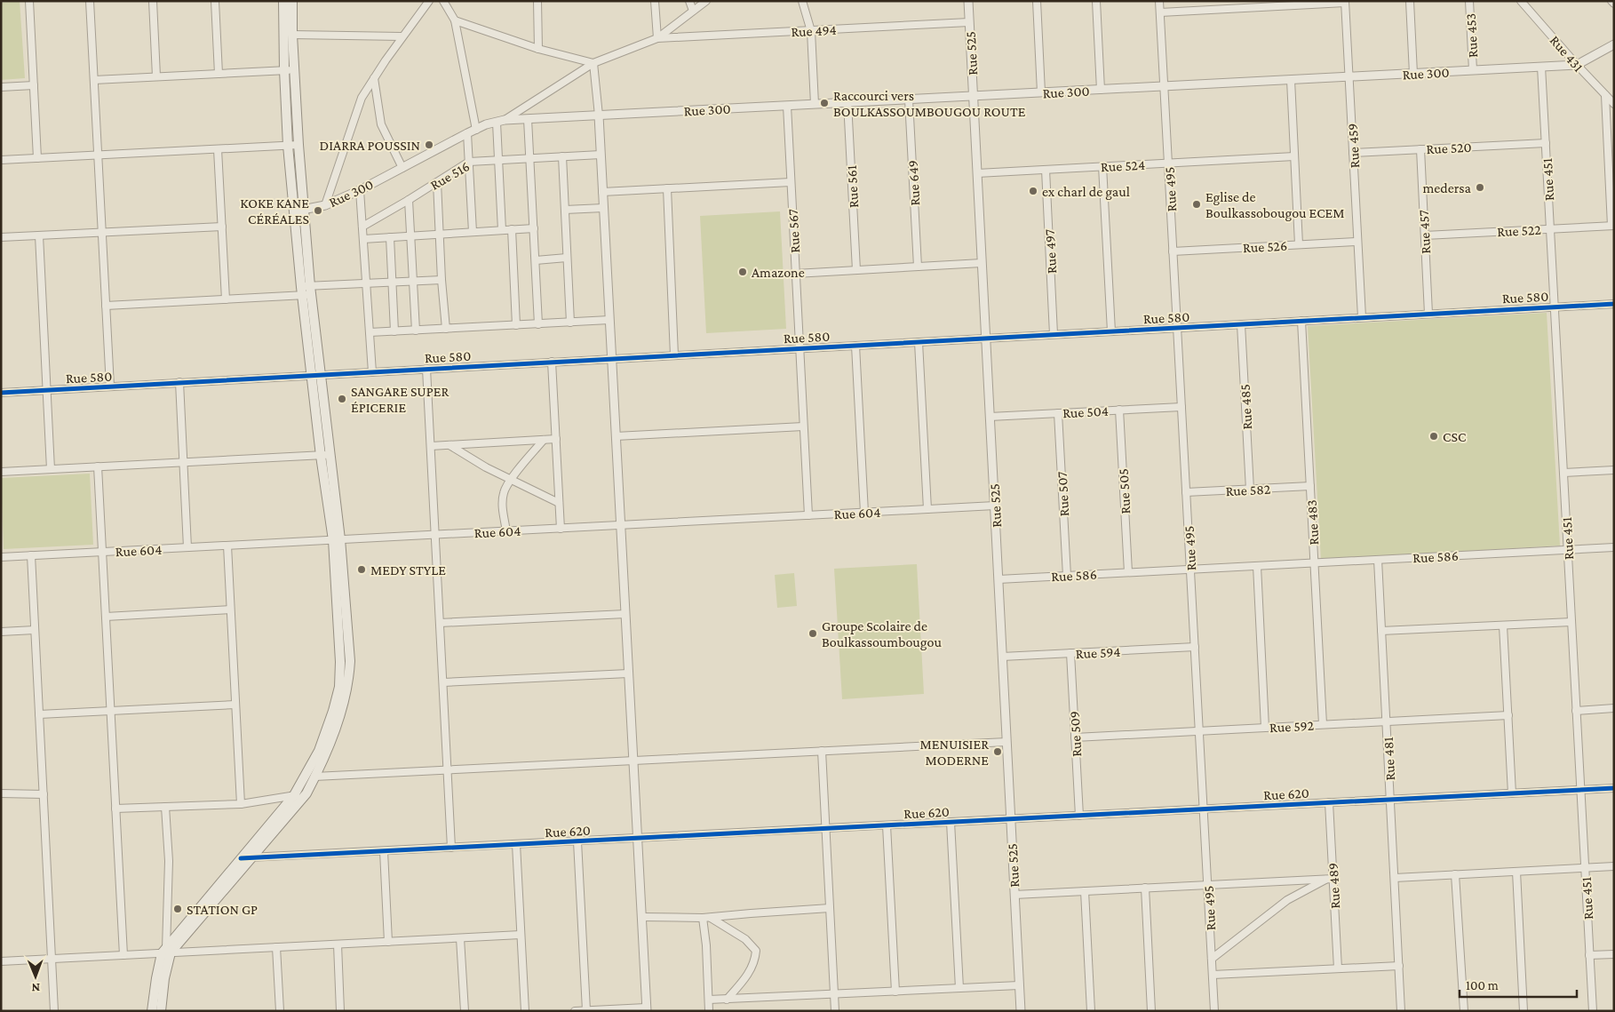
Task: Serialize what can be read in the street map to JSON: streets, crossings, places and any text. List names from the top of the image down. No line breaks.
{"streets":{"street":["Rue 494","Rue 453","Rue 525","Rue 431","Rue 300","Rue 459","Rue 520","Rue 524","Rue 516","Rue 451","Rue 649","Rue 561","Rue 495","Rue 522","Rue 567","Rue 457","Rue 526","Rue 497","Rue 580","Rue 485","Rue 504","Rue 582","Rue 505","Rue 507","Rue 604","Rue 483","Rue 586","Rue 594","Rue 592","Rue 509","Rue 481","Rue 620","Rue 489"]},"crossings":[["Rue 494","Rue 525"],["Rue 453","Rue 300"],["Rue 525","Rue 300"],["Rue 525","Rue 524"],["Rue 525","Rue 580"],["Rue 525","Rue 504"],["Rue 525","Rue 604"],["Rue 525","Rue 586"],["Rue 525","Rue 594"],["Rue 525","Rue 620"],["Rue 431","Rue 300"],["Rue 300","Rue 459"],["Rue 300","Rue 451"],["Rue 300","Rue 649"],["Rue 300","Rue 561"],["Rue 300","Rue 495"],["Rue 300","Rue 567"],["Rue 459","Rue 520"],["Rue 459","Rue 526"],["Rue 459","Rue 580"],["Rue 520","Rue 451"],["Rue 520","Rue 457"],["Rue 524","Rue 495"],["Rue 524","Rue 497"],["Rue 451","Rue 522"],["Rue 451","Rue 580"],["Rue 451","Rue 586"],["Rue 451","Rue 620"],["Rue 495","Rue 526"],["Rue 495","Rue 580"],["Rue 495","Rue 504"],["Rue 495","Rue 582"],["Rue 495","Rue 586"],["Rue 495","Rue 594"],["Rue 495","Rue 592"],["Rue 495","Rue 620"],["Rue 522","Rue 457"],["Rue 567","Rue 580"],["Rue 567","Rue 604"],["Rue 457","Rue 580"],["Rue 497","Rue 580"],["Rue 580","Rue 485"],["Rue 580","Rue 483"],["Rue 485","Rue 582"],["Rue 504","Rue 505"],["Rue 504","Rue 507"],["Rue 582","Rue 483"],["Rue 505","Rue 586"],["Rue 507","Rue 586"],["Rue 483","Rue 586"],["Rue 483","Rue 592"],["Rue 586","Rue 481"],["Rue 594","Rue 509"],["Rue 592","Rue 509"],["Rue 592","Rue 481"],["Rue 509","Rue 620"],["Rue 481","Rue 620"],["Rue 620","Rue 489"]],"places":["Raccourci vers BOULKASSOUMBOUGOU ROUTE","DIARRA POUSSIN","medersa","ex charl de gaul","Eglise de Boulkassobougou ECEM","KOKE KANE CÉRÉALES","Amazone","SANGARE SUPER ÉPICERIE","CSC","MEDY STYLE","Groupe Scolaire de Boulkassoumbougou","MENUISIER MODERNE","STATION GP"],"scale_bar":"100 m","north":"bottom"}
